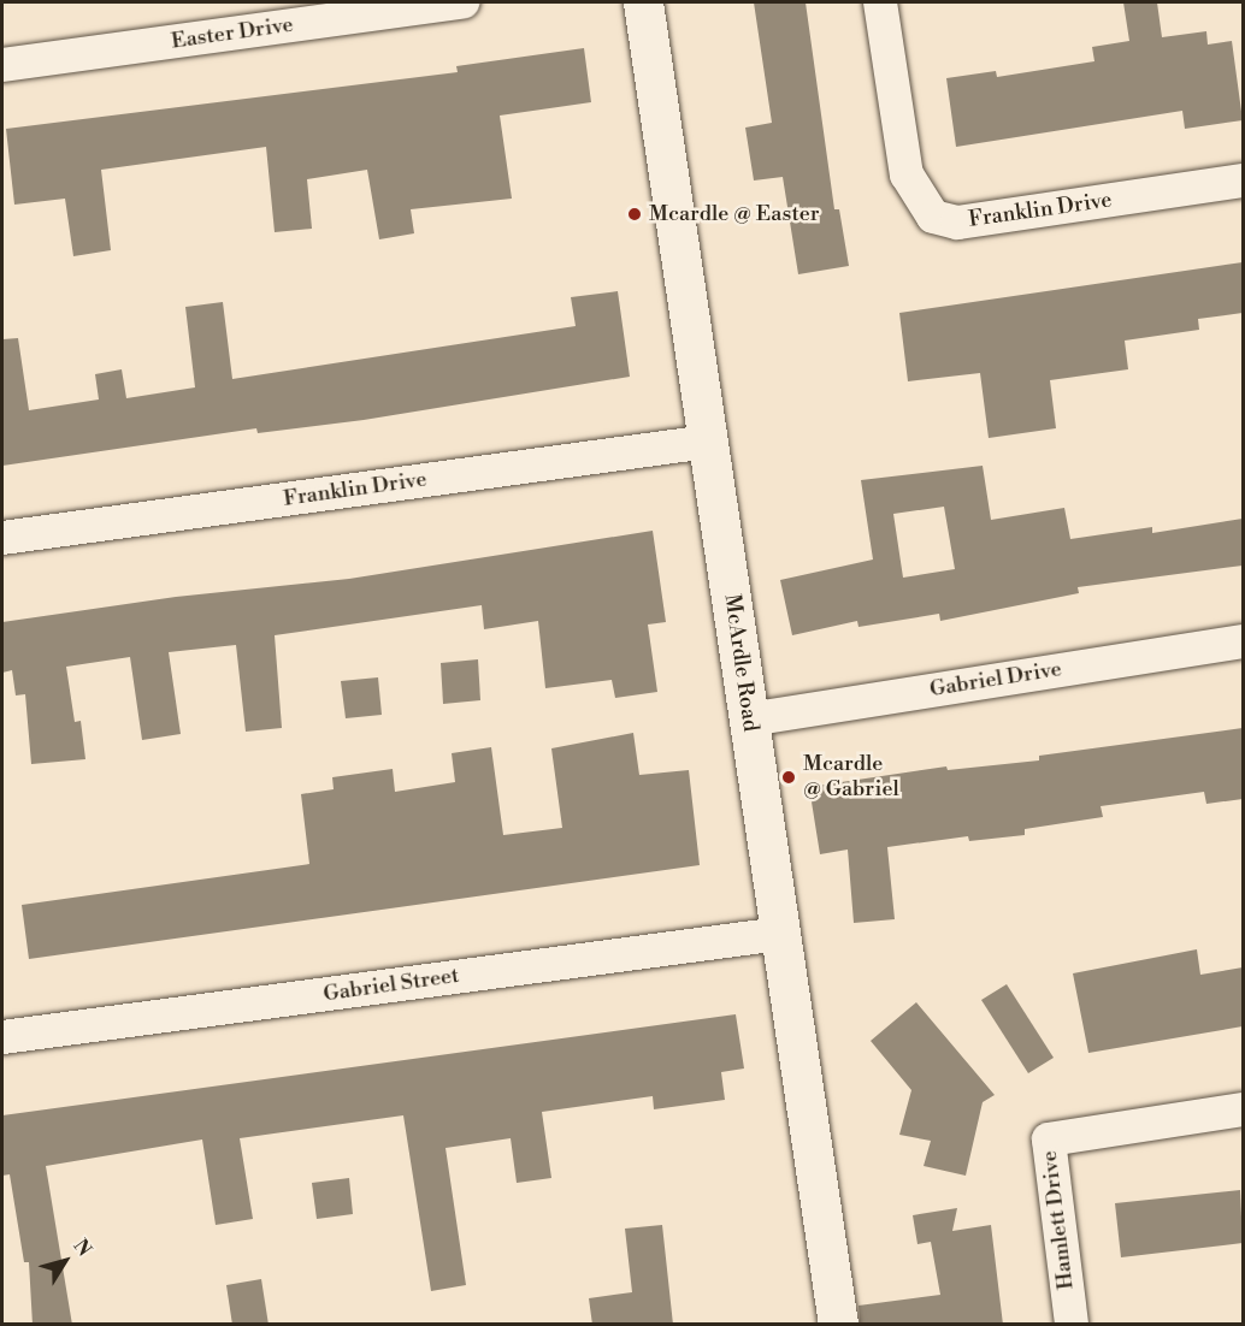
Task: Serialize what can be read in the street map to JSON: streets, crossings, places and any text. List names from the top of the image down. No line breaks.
{"streets":{"main road":["McArdle Road"],"street":["Easter Drive","Franklin Drive","Gabriel Drive","Gabriel Street","Hamlett Drive"]},"crossings":[["Franklin Drive","McArdle Road"],["McArdle Road","Gabriel Drive"],["McArdle Road","Gabriel Street"]],"places":["Mcardle @ Easter","Mcardle @ Gabriel"],"north":"top right"}
